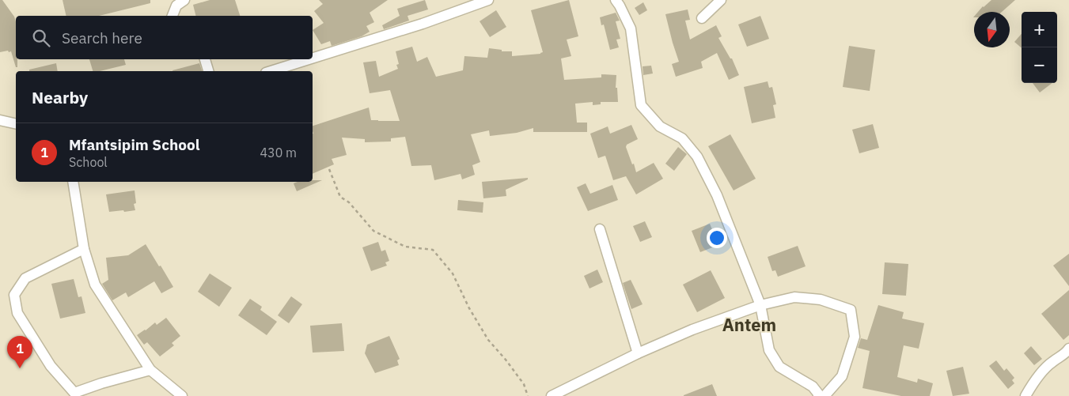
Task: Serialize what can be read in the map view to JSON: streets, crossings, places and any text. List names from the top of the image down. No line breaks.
{"districts":["Antem"],"north":"bottom","page":{"map_buttons":["+","−"],"search":"Search here","heading":"Nearby","list":[{"mark":"1","name":"Mfantsipim School","note":"School","value":"430 m"}],"pins":"1"}}
